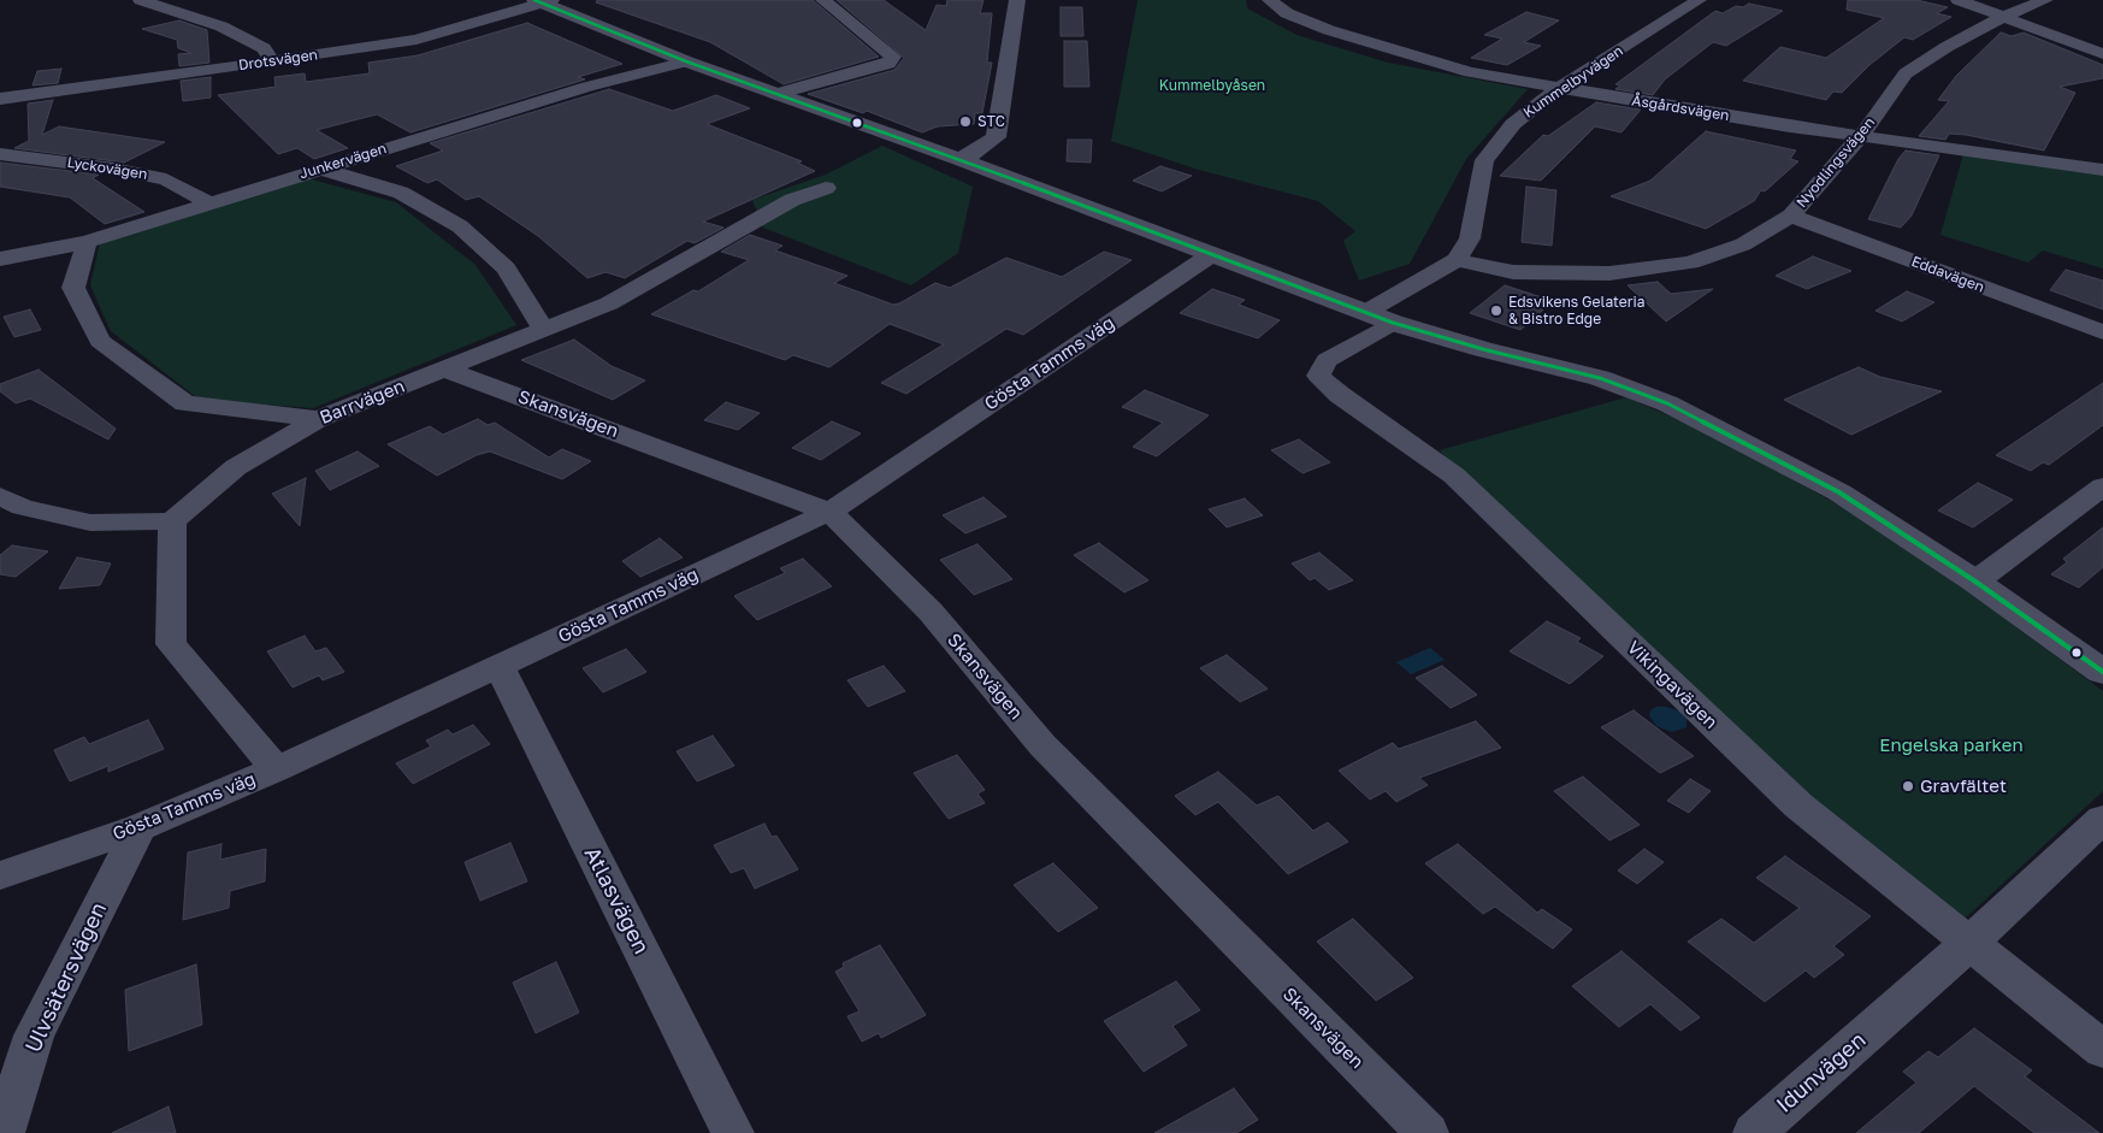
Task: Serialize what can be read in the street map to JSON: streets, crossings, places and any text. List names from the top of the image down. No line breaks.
{"streets":{"street":["Drotsvägen","Kummelbyvägen","Åsgårdsvägen","Junkervägen","Nyodlingsvägen","Lyckovägen","Eddavägen","Gösta Tamms väg","Barrvägen","Skansvägen","Vikingavägen","Atlasvägen","Ulvsätersvägen","Idunvägen"]},"crossings":[["Kummelbyvägen","Åsgårdsvägen"],["Kummelbyvägen","Nyodlingsvägen"],["Åsgårdsvägen","Nyodlingsvägen"],["Junkervägen","Lyckovägen"],["Nyodlingsvägen","Eddavägen"],["Gösta Tamms väg","Skansvägen"],["Gösta Tamms väg","Atlasvägen"],["Gösta Tamms väg","Ulvsätersvägen"],["Barrvägen","Skansvägen"],["Vikingavägen","Idunvägen"]],"parks":["Kummelbyåsen","Engelska parken"],"places":["STC","Edsvikens Gelateria & Bistro Edge","Gravfältet"]}
